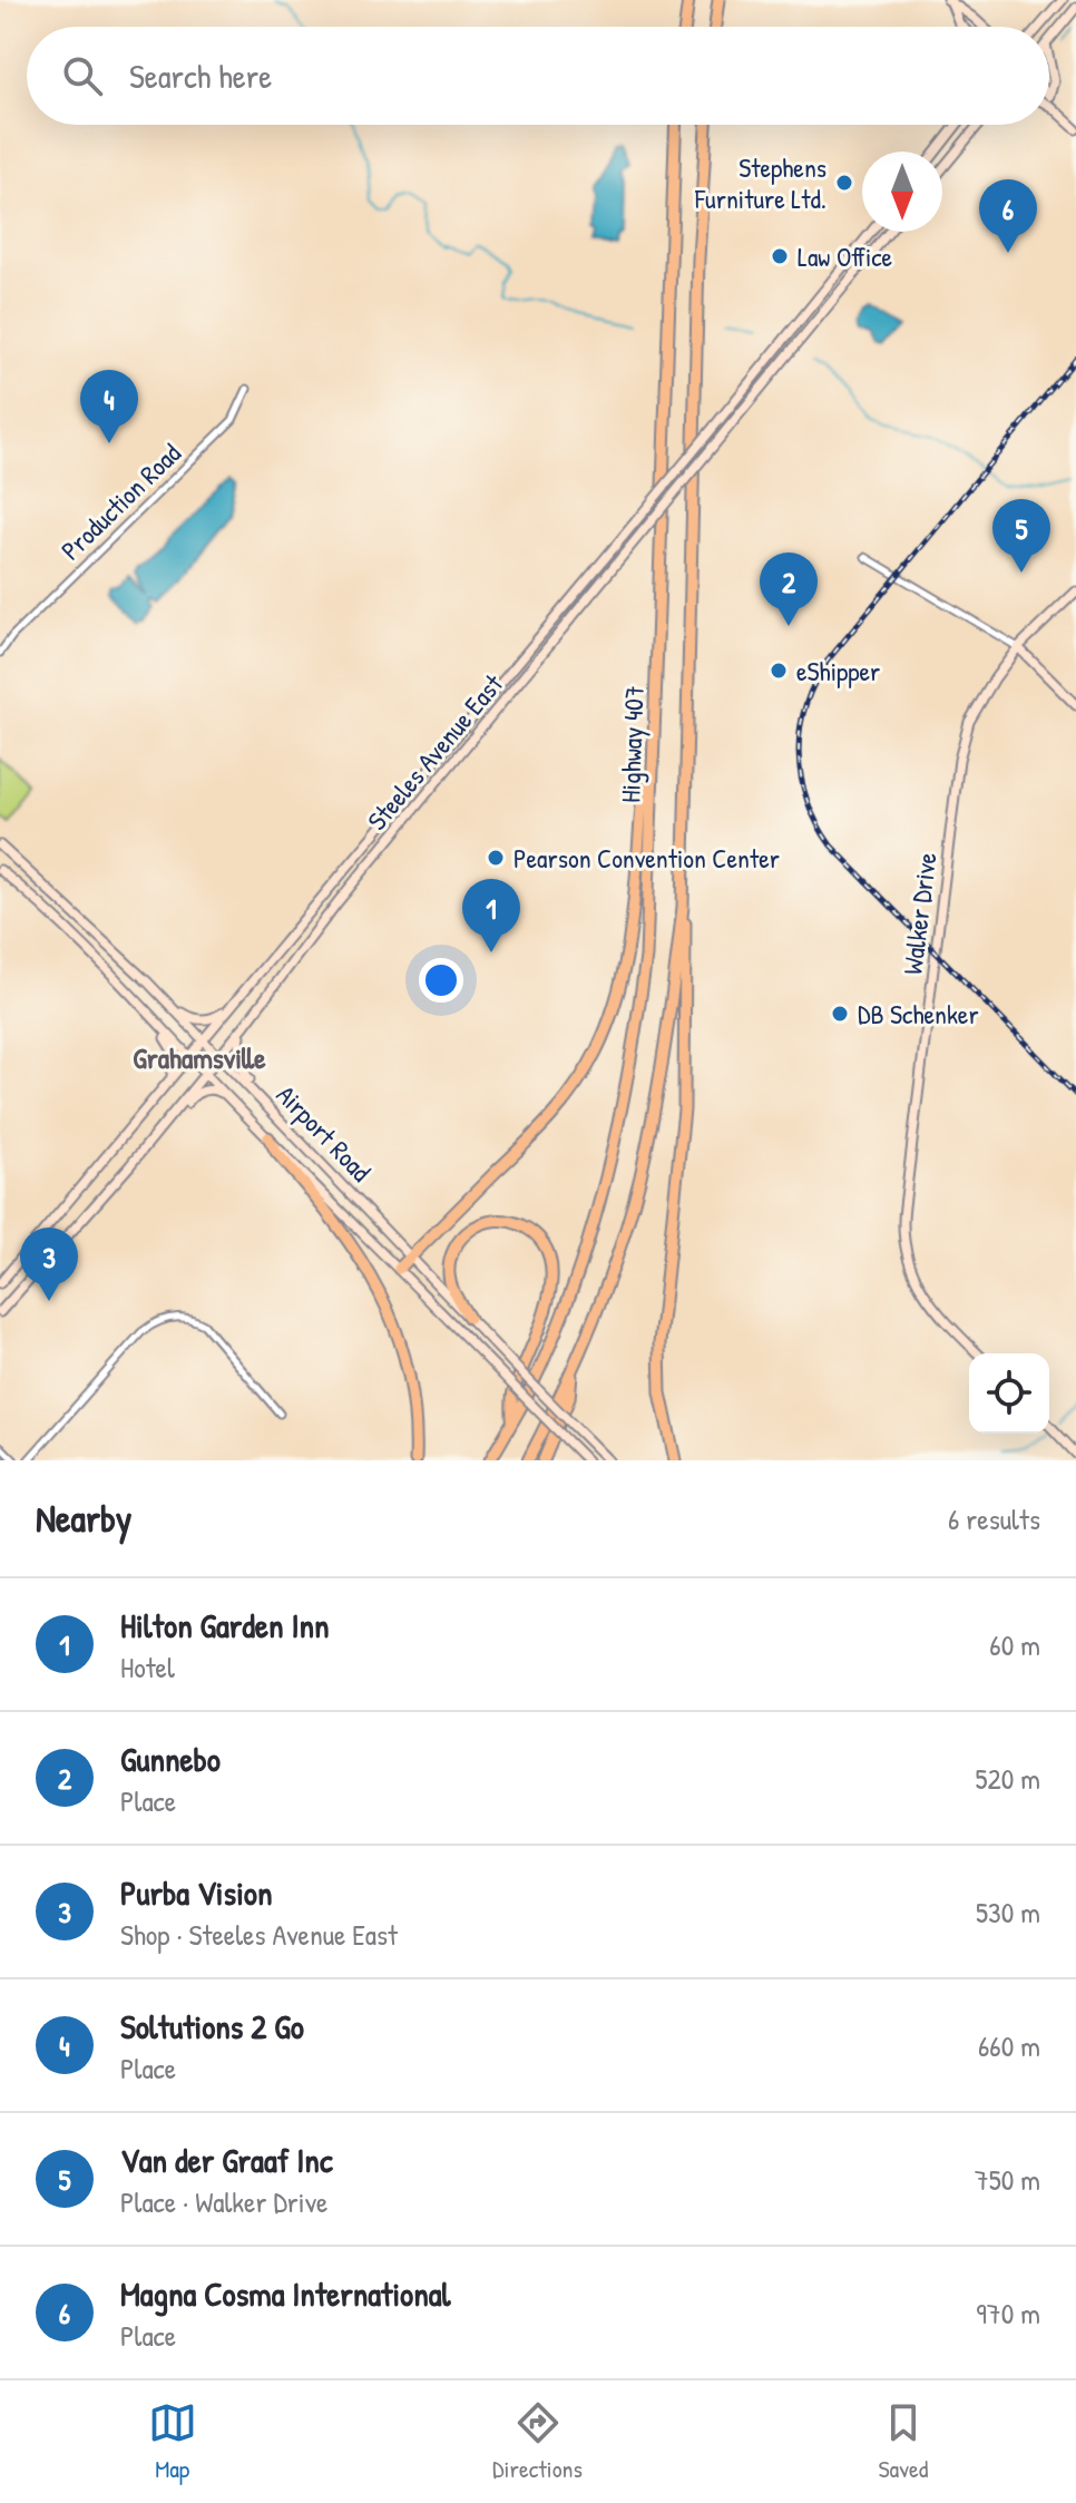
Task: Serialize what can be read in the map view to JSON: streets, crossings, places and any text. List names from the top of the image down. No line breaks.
{"streets":{"highway":["Highway 407"],"main road":["Steeles Avenue East","Walker Drive","Airport Road"],"street":["Production Road"]},"crossings":[["Steeles Avenue East","Airport Road"]],"districts":["Grahamsville"],"places":["Stephens Furniture Ltd.","Law Office","eShipper","Pearson Convention Center","DB Schenker"],"north":"bottom","page":{"search":"Search here","pins":["6","4","5","2","1","3"],"heading":["Nearby","6 results"],"list":[{"mark":"1","name":"Hilton Garden Inn","note":"Hotel","value":"60 m"},{"mark":"2","name":"Gunnebo","note":"Place","value":"520 m"},{"mark":"3","name":"Purba Vision","note":"Shop · Steeles Avenue East","value":"530 m"},{"mark":"4","name":"Soltutions 2 Go","note":"Place","value":"660 m"},{"mark":"5","name":"Van der Graaf Inc","note":"Place · Walker Drive","value":"750 m"},{"mark":"6","name":"Magna Cosma International","note":"Place","value":"970 m"}],"nav":["Map","Directions","Saved"]}}
